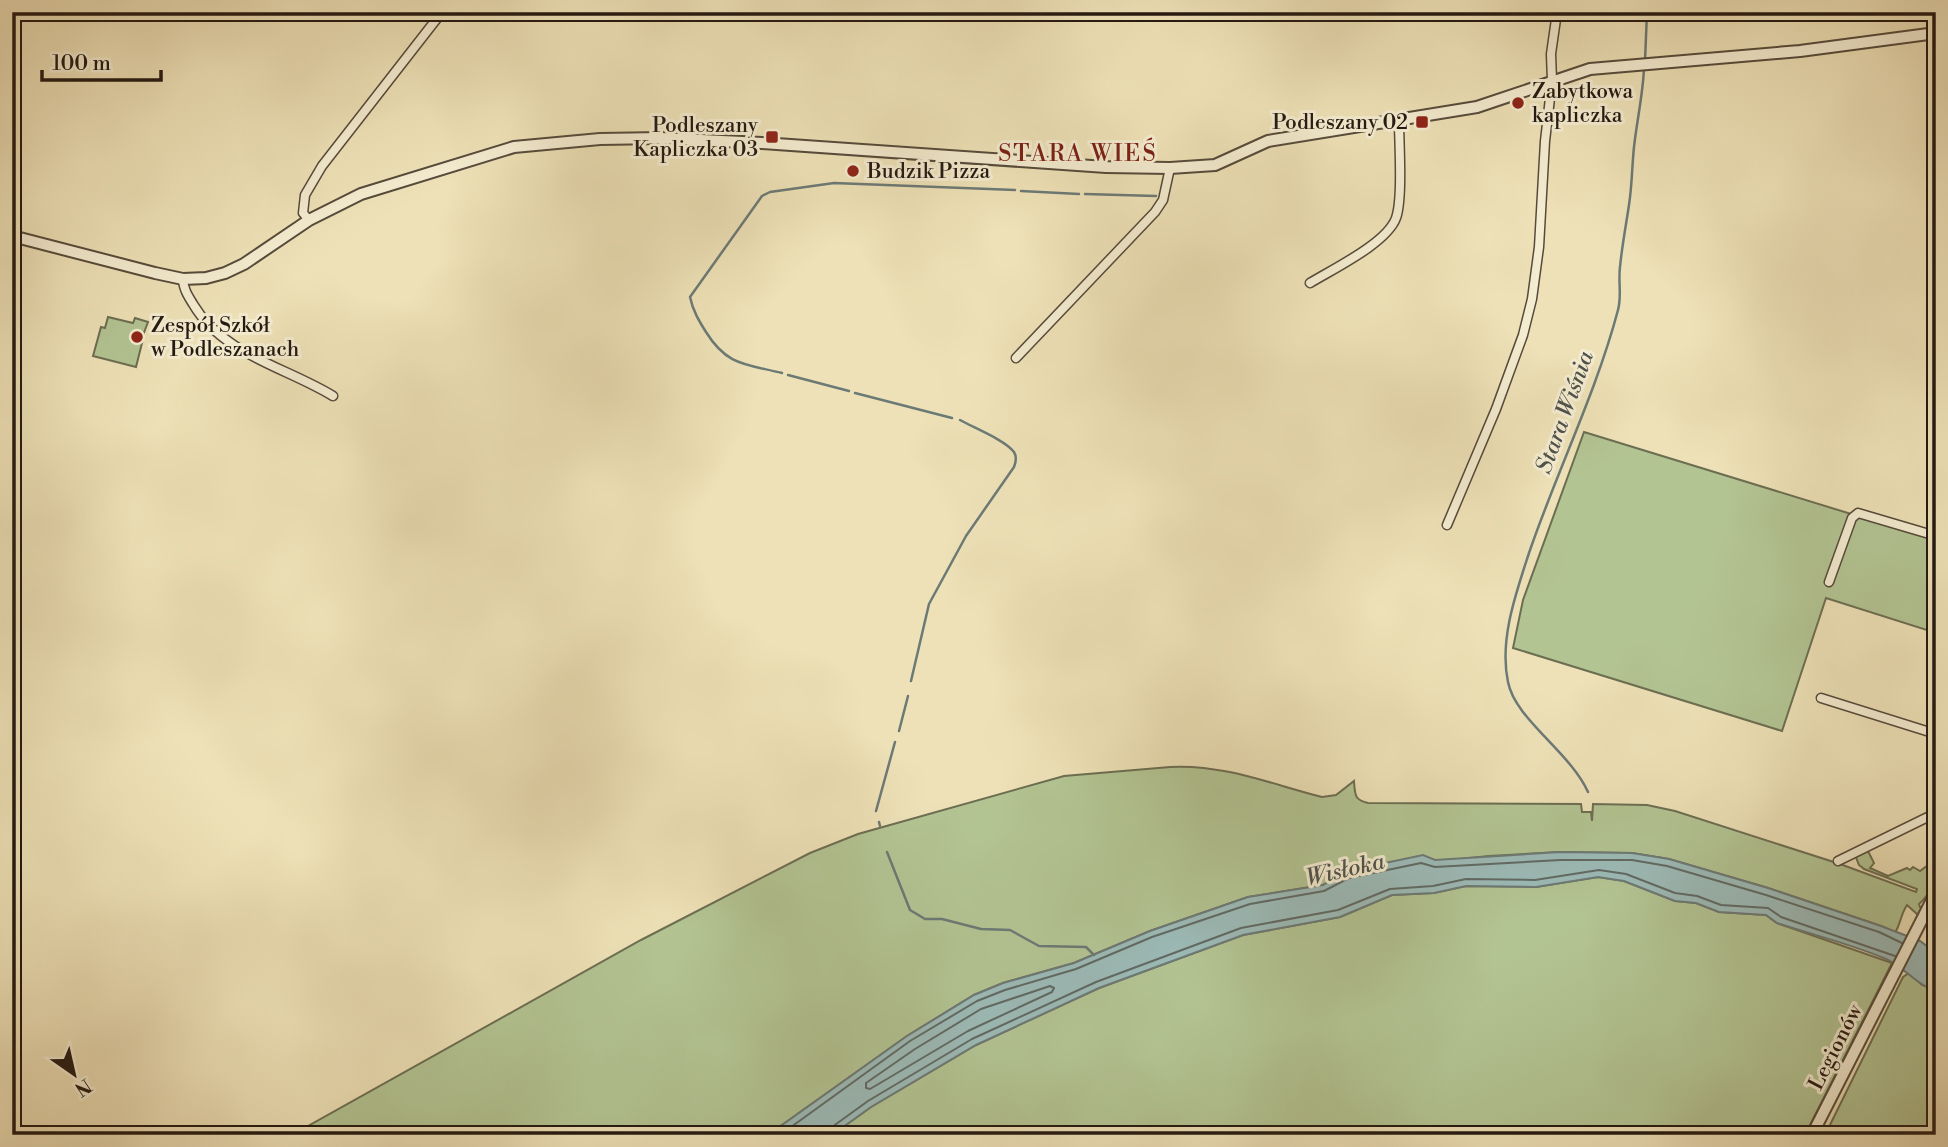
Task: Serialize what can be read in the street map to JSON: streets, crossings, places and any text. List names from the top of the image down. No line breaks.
{"streets":{"street":["Legionów"]},"districts":["STARA WIEŚ"],"water":["Stara Wiśnia","Wisłoka"],"places":{"other":["Zabytkowa kapliczka","Budzik Pizza","Zespół Szkół w Podleszanach"],"transit":["Podleszany 02","Podleszany Kapliczka 03"]},"scale_bar":"100 m","north":"bottom right"}
